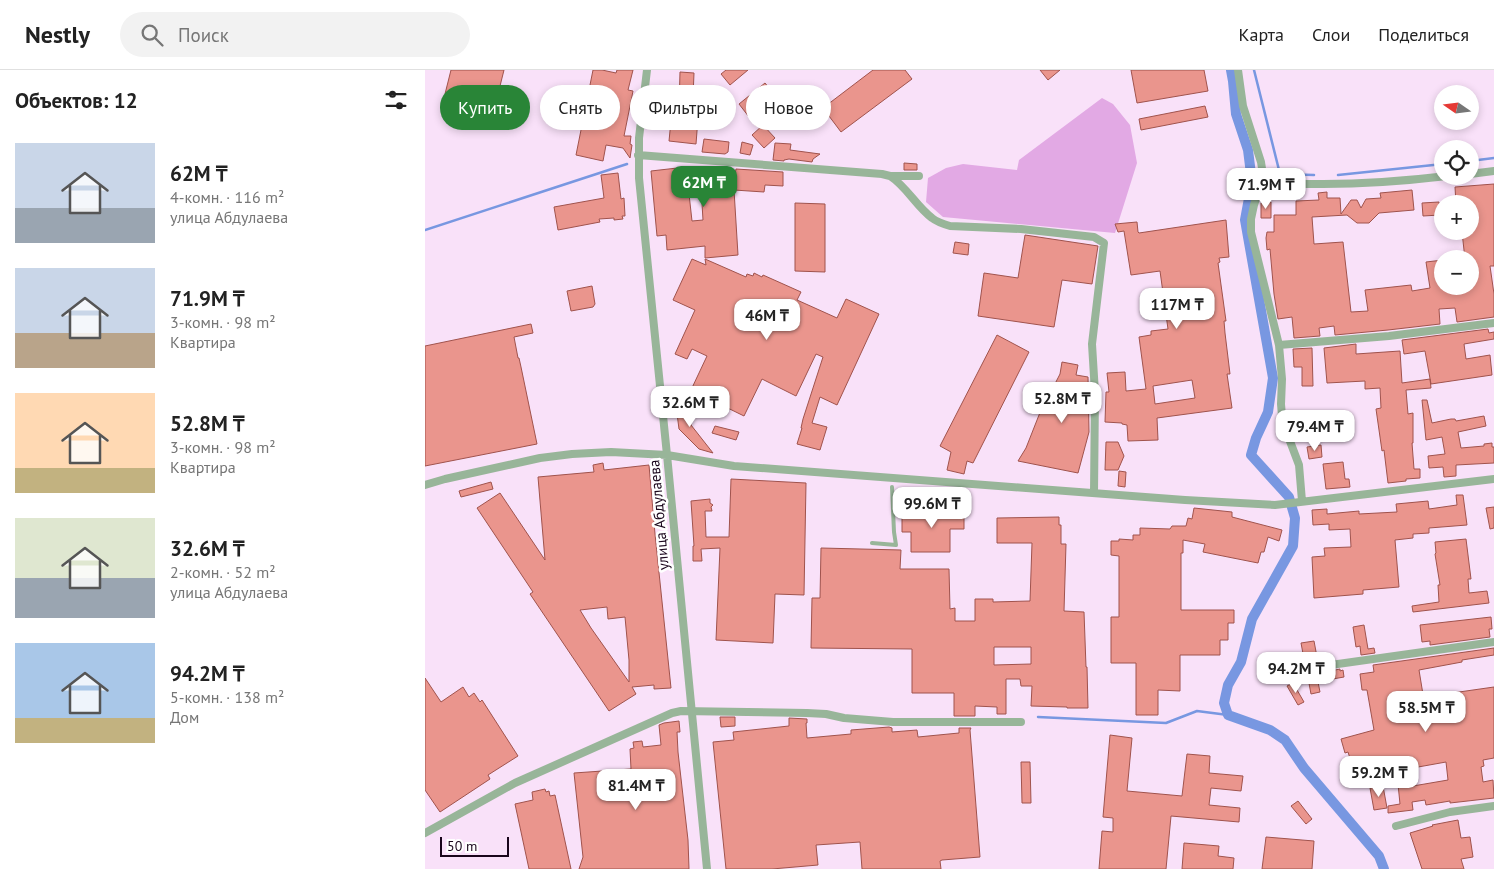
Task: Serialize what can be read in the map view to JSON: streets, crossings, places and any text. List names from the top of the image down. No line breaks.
{"streets":{"street":["улица Абдулаева"]},"scale_bar":"50 m","north":"left","page":{"header":"Nestly","search":"Поиск","nav":["Карта","Слои","Поделиться"],"heading":"Объектов: 12","map_buttons":["+","−"],"chip":["Купить","Снять","Фильтры","Новое"],"list":[{"name":"62M ₸","note":"4-комн. · 116 m² · улица Абдулаева"},{"name":"71.9M ₸","note":"3-комн. · 98 m² · Квартира"},{"name":"52.8M ₸","note":"3-комн. · 98 m² · Квартира"},{"name":"32.6M ₸","note":"2-комн. · 52 m² · улица Абдулаева"},{"name":"94.2M ₸","note":"5-комн. · 138 m² · Дом"}],"price":["62M ₸","71.9M ₸","117M ₸","46M ₸","52.8M ₸","32.6M ₸","79.4M ₸","99.6M ₸","94.2M ₸","58.5M ₸","59.2M ₸","81.4M ₸"],"scale":"50 m"}}
